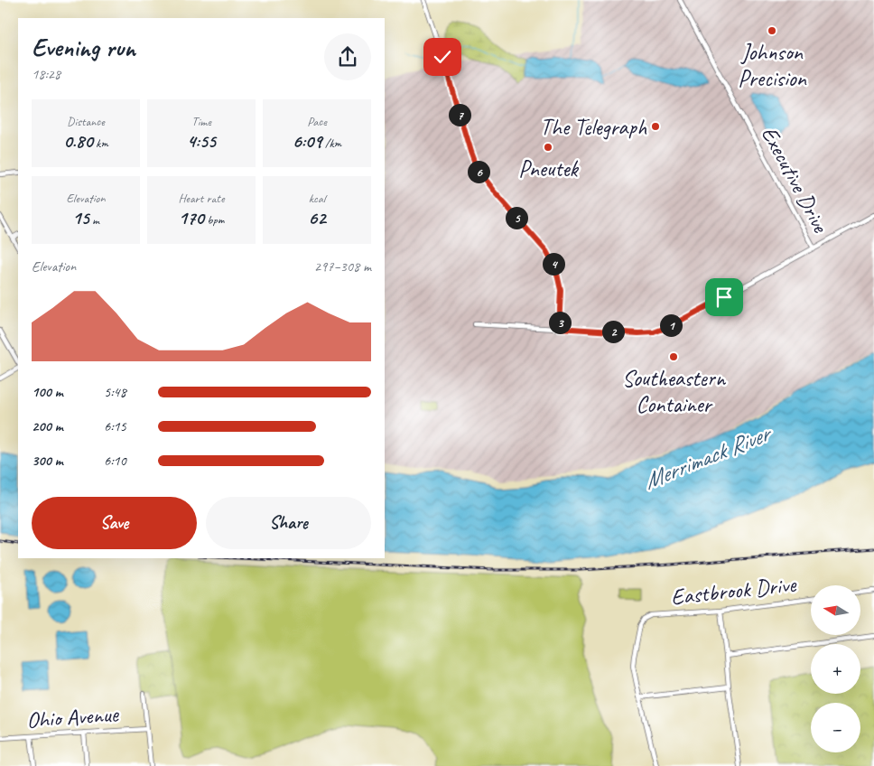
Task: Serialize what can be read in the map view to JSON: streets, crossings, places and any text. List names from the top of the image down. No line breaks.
{"streets":{"street":["Executive Drive","Eastbrook Drive","Ohio Avenue"]},"water":["Merrimack River"],"places":["Johnson Precision","The Telegraph","Pneutek","Southeastern Container"],"north":"left","page":{"heading":["Evening run","18:28"],"stats":[["Distance","0.80 km"],["Time","4:55"],["Pace","6:09 /km"],["Elevation","15 m"],["Heart rate","170 bpm"],["kcal","62"]],"pins":["7","6","5","4","3","1","2"],"chart":["Elevation","297–308 m"],"list":[{"name":"100 m","note":"5:48"},{"name":"200 m","note":"6:15"},{"name":"300 m","note":"6:10"}],"buttons":["Save","Share"],"map_buttons":["+","−"]}}
